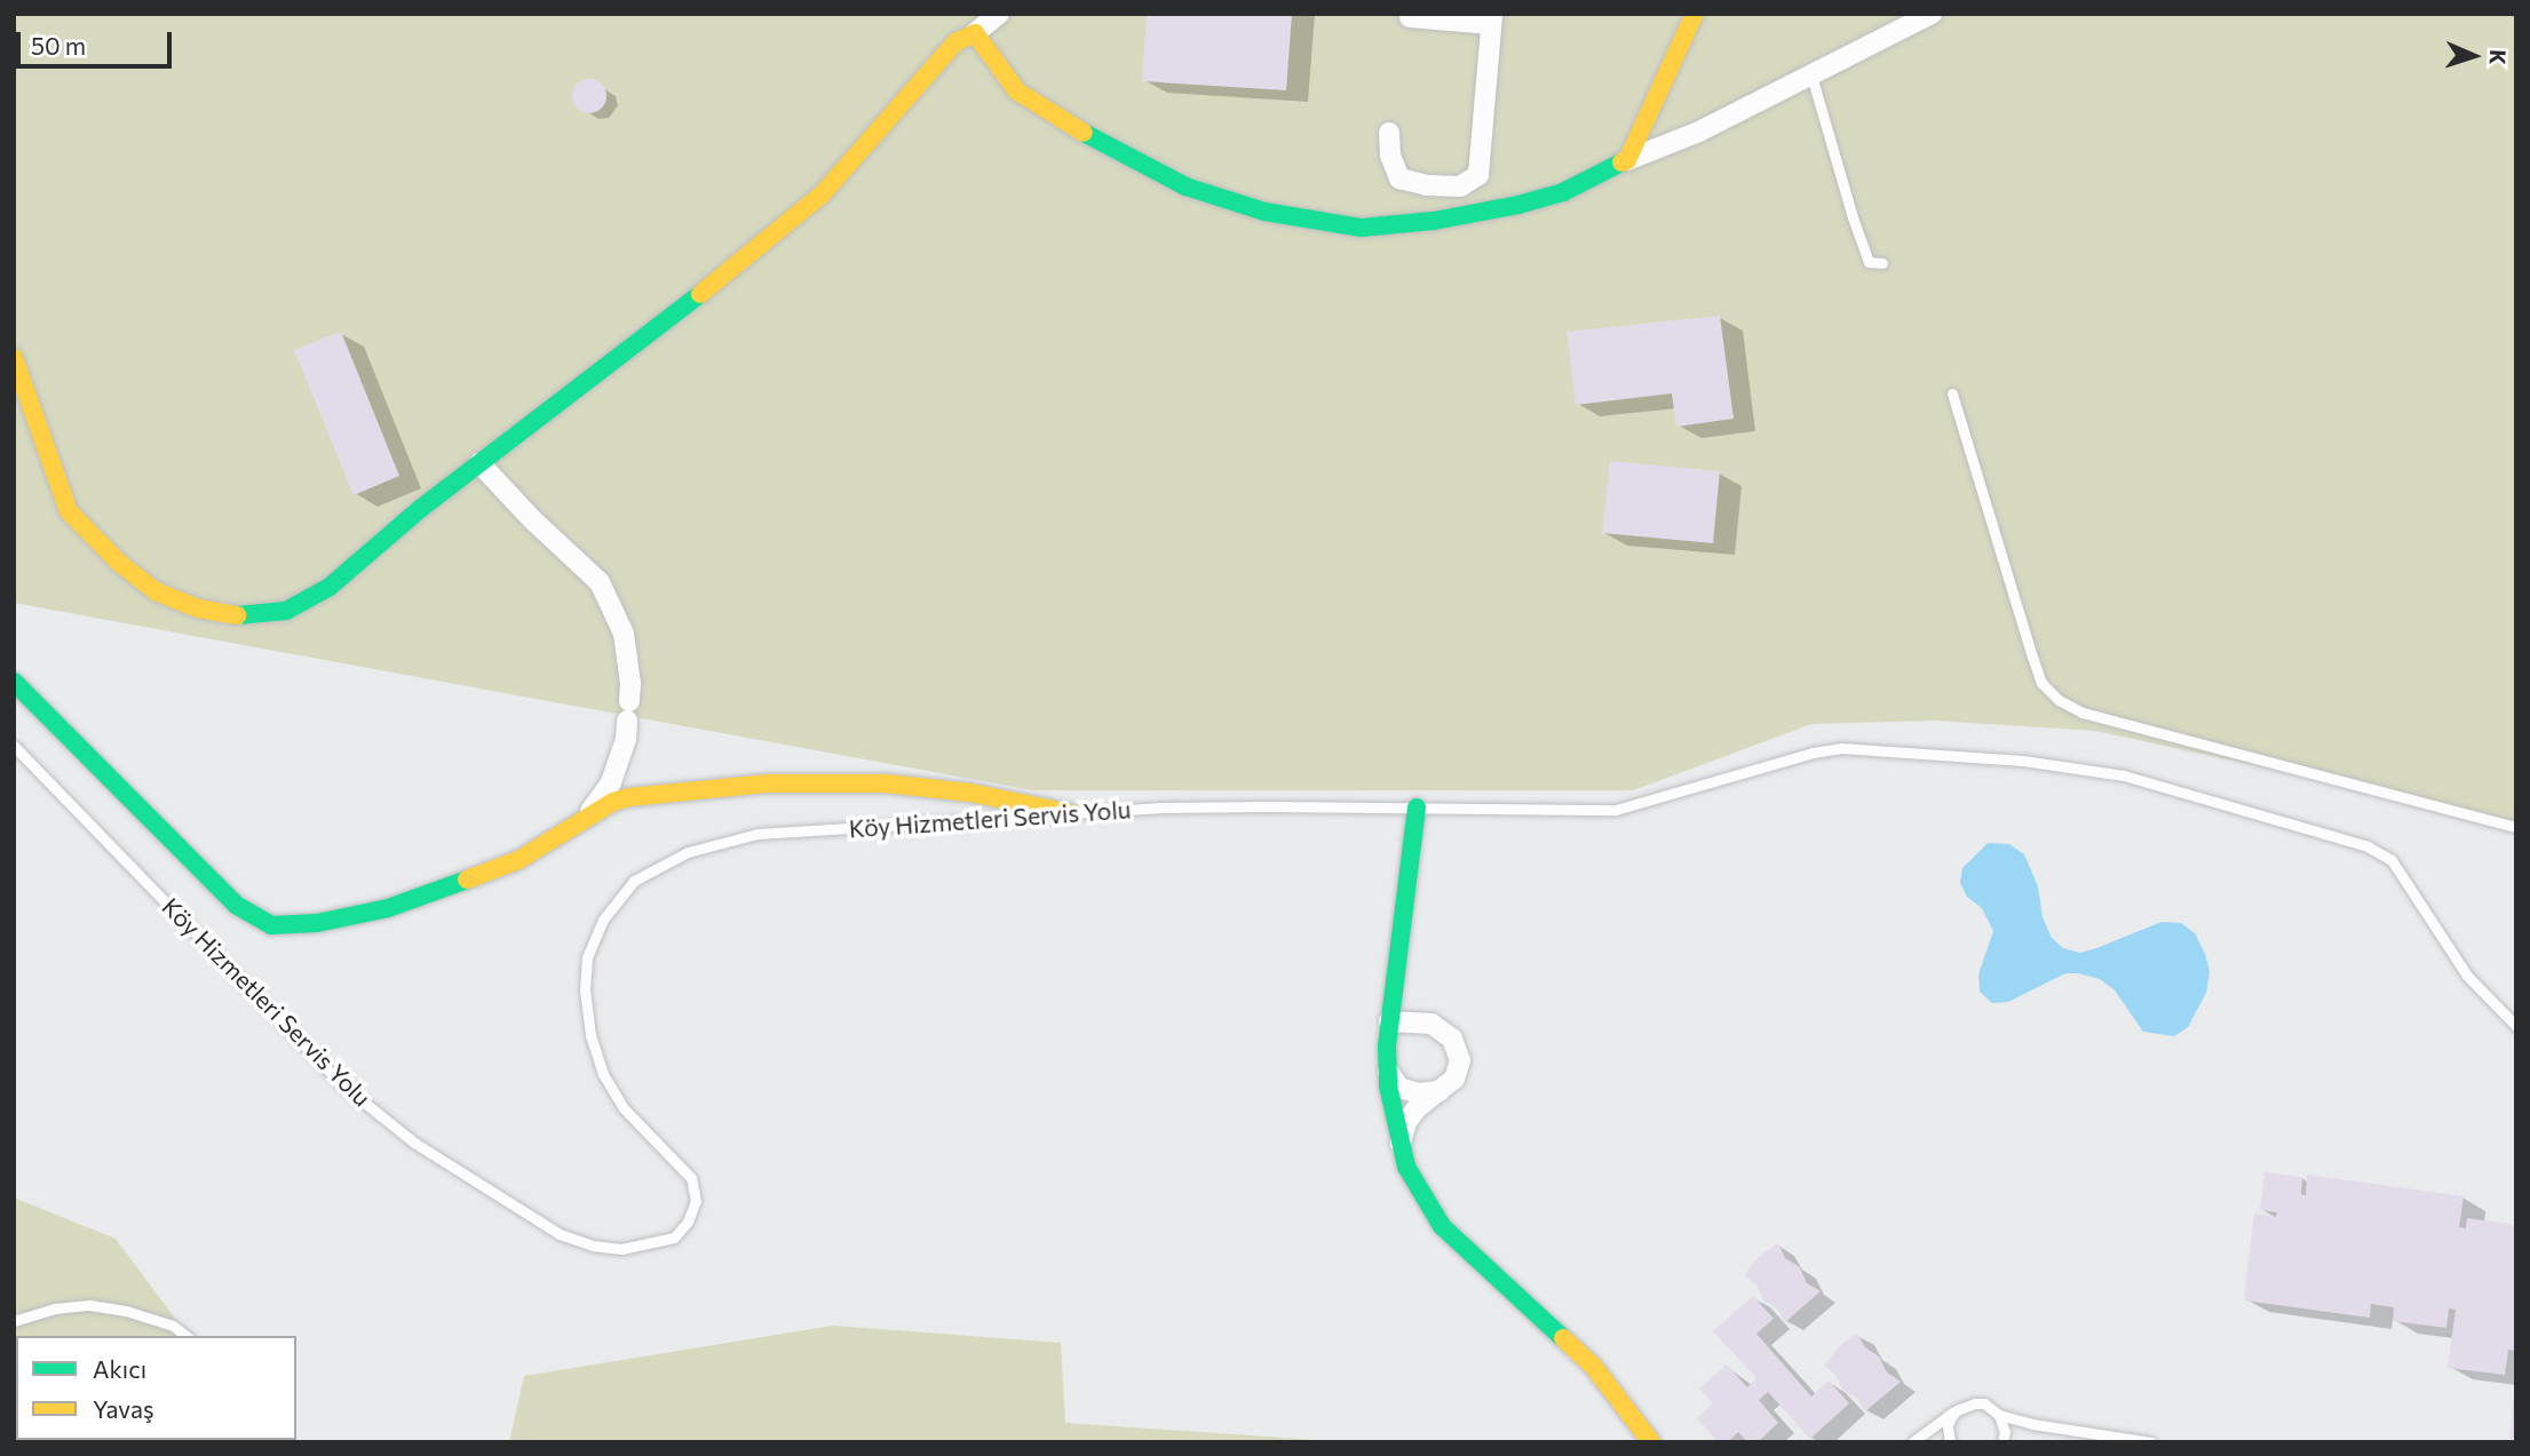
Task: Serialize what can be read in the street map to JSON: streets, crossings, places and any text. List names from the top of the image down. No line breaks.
{"streets":{"lane":["Köy Hizmetleri Servis Yolu"]},"legend":["Akıcı","Yavaş"],"scale_bar":"50 m","north":"right"}
